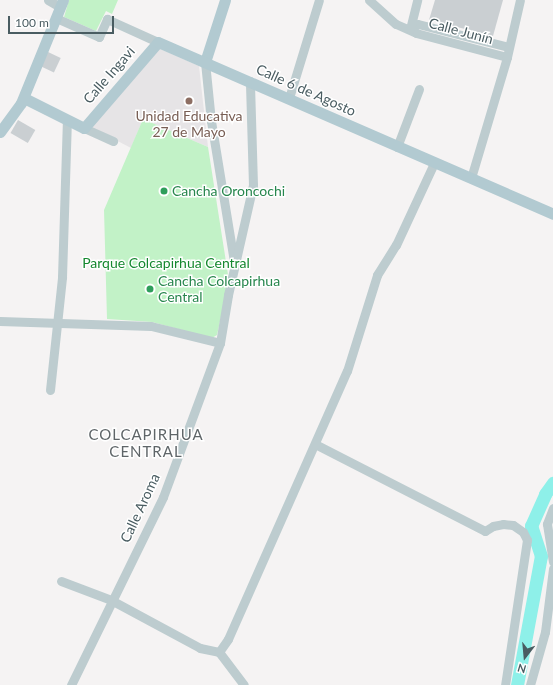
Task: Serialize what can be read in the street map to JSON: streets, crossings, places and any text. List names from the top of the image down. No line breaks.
{"streets":{"main road":["Calle Ingavi","Calle 6 de Agosto"],"street":["Calle Junín","Calle Aroma"]},"crossings":[["Calle Ingavi","Calle 6 de Agosto"],["Calle 6 de Agosto","Calle Aroma"]],"districts":["COLCAPIRHUA CENTRAL"],"parks":["Parque Colcapirhua Central"],"places":["Unidad Educativa 27 de Mayo","Cancha Oroncochi","Cancha Colcapirhua Central"],"scale_bar":"100 m","north":"bottom"}
